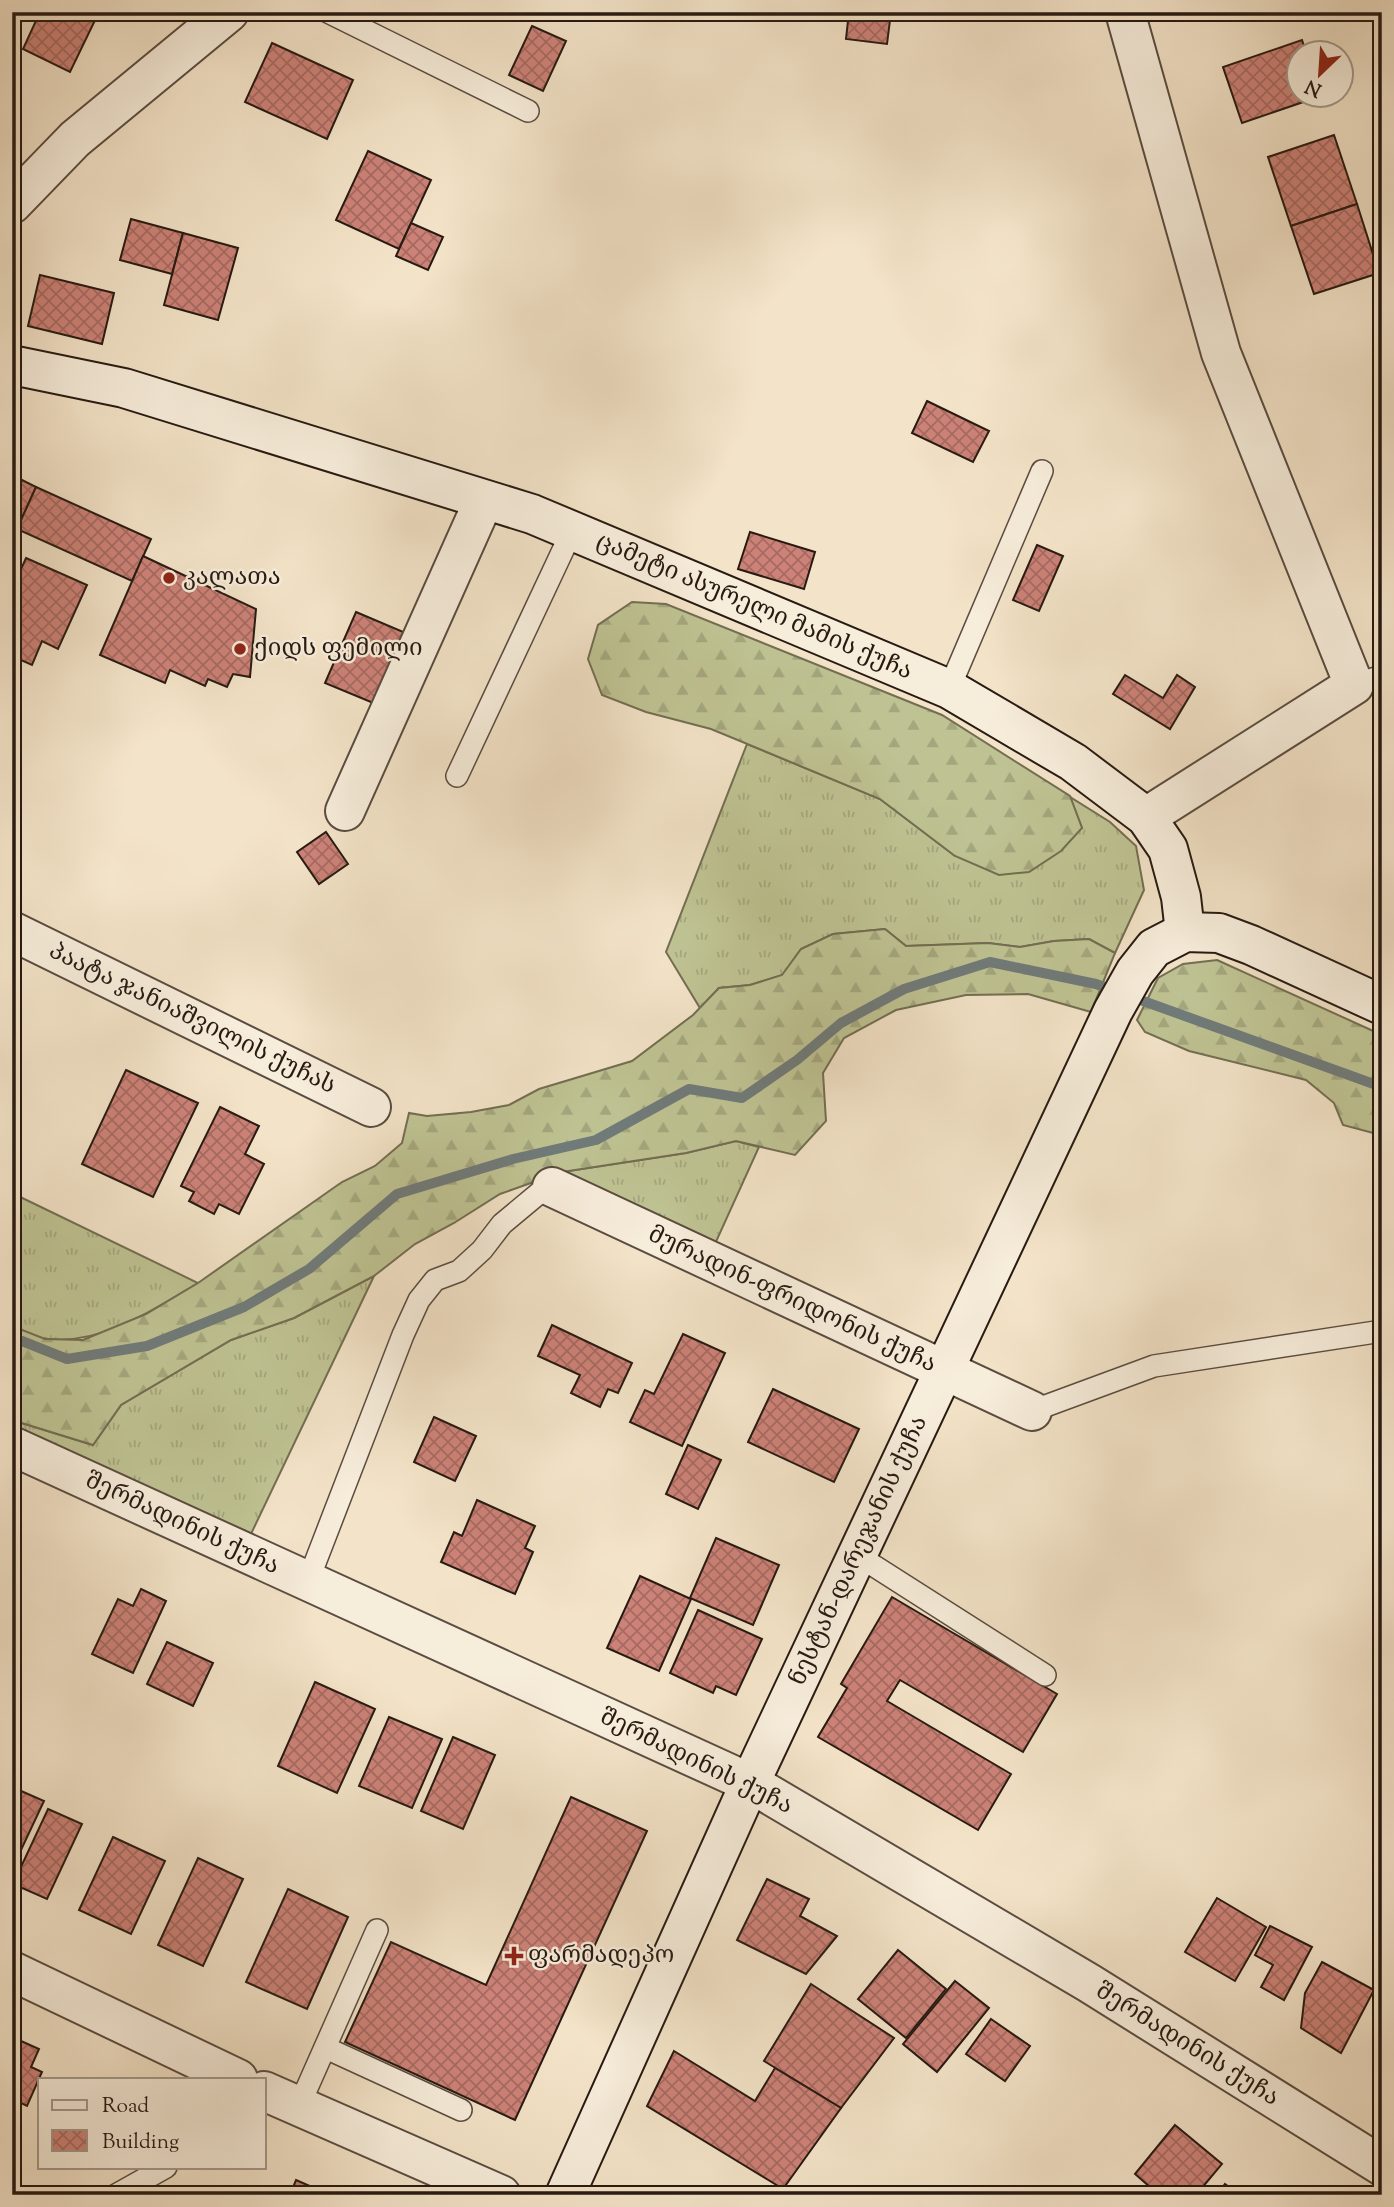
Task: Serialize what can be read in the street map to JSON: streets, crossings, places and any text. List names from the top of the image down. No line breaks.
{"streets":{"street":["ცამეტი ასურელი მამის ქუჩა","პაატა ჯანიაშვილის ქუჩას","მურადინ-ფრიდონის ქუჩა","შერმადინის ქუჩა","ნესტან-დარეჯანის ქუჩა"]},"crossings":[["ცამეტი ასურელი მამის ქუჩა","ნესტან-დარეჯანის ქუჩა"],["მურადინ-ფრიდონის ქუჩა","ნესტან-დარეჯანის ქუჩა"],["შერმადინის ქუჩა","ნესტან-დარეჯანის ქუჩა"]],"places":{"other":["კალათა","ქიდს ფემილი"],"health":["ფარმადეპო"]},"legend":["Road","Building"],"north":"bottom left"}
